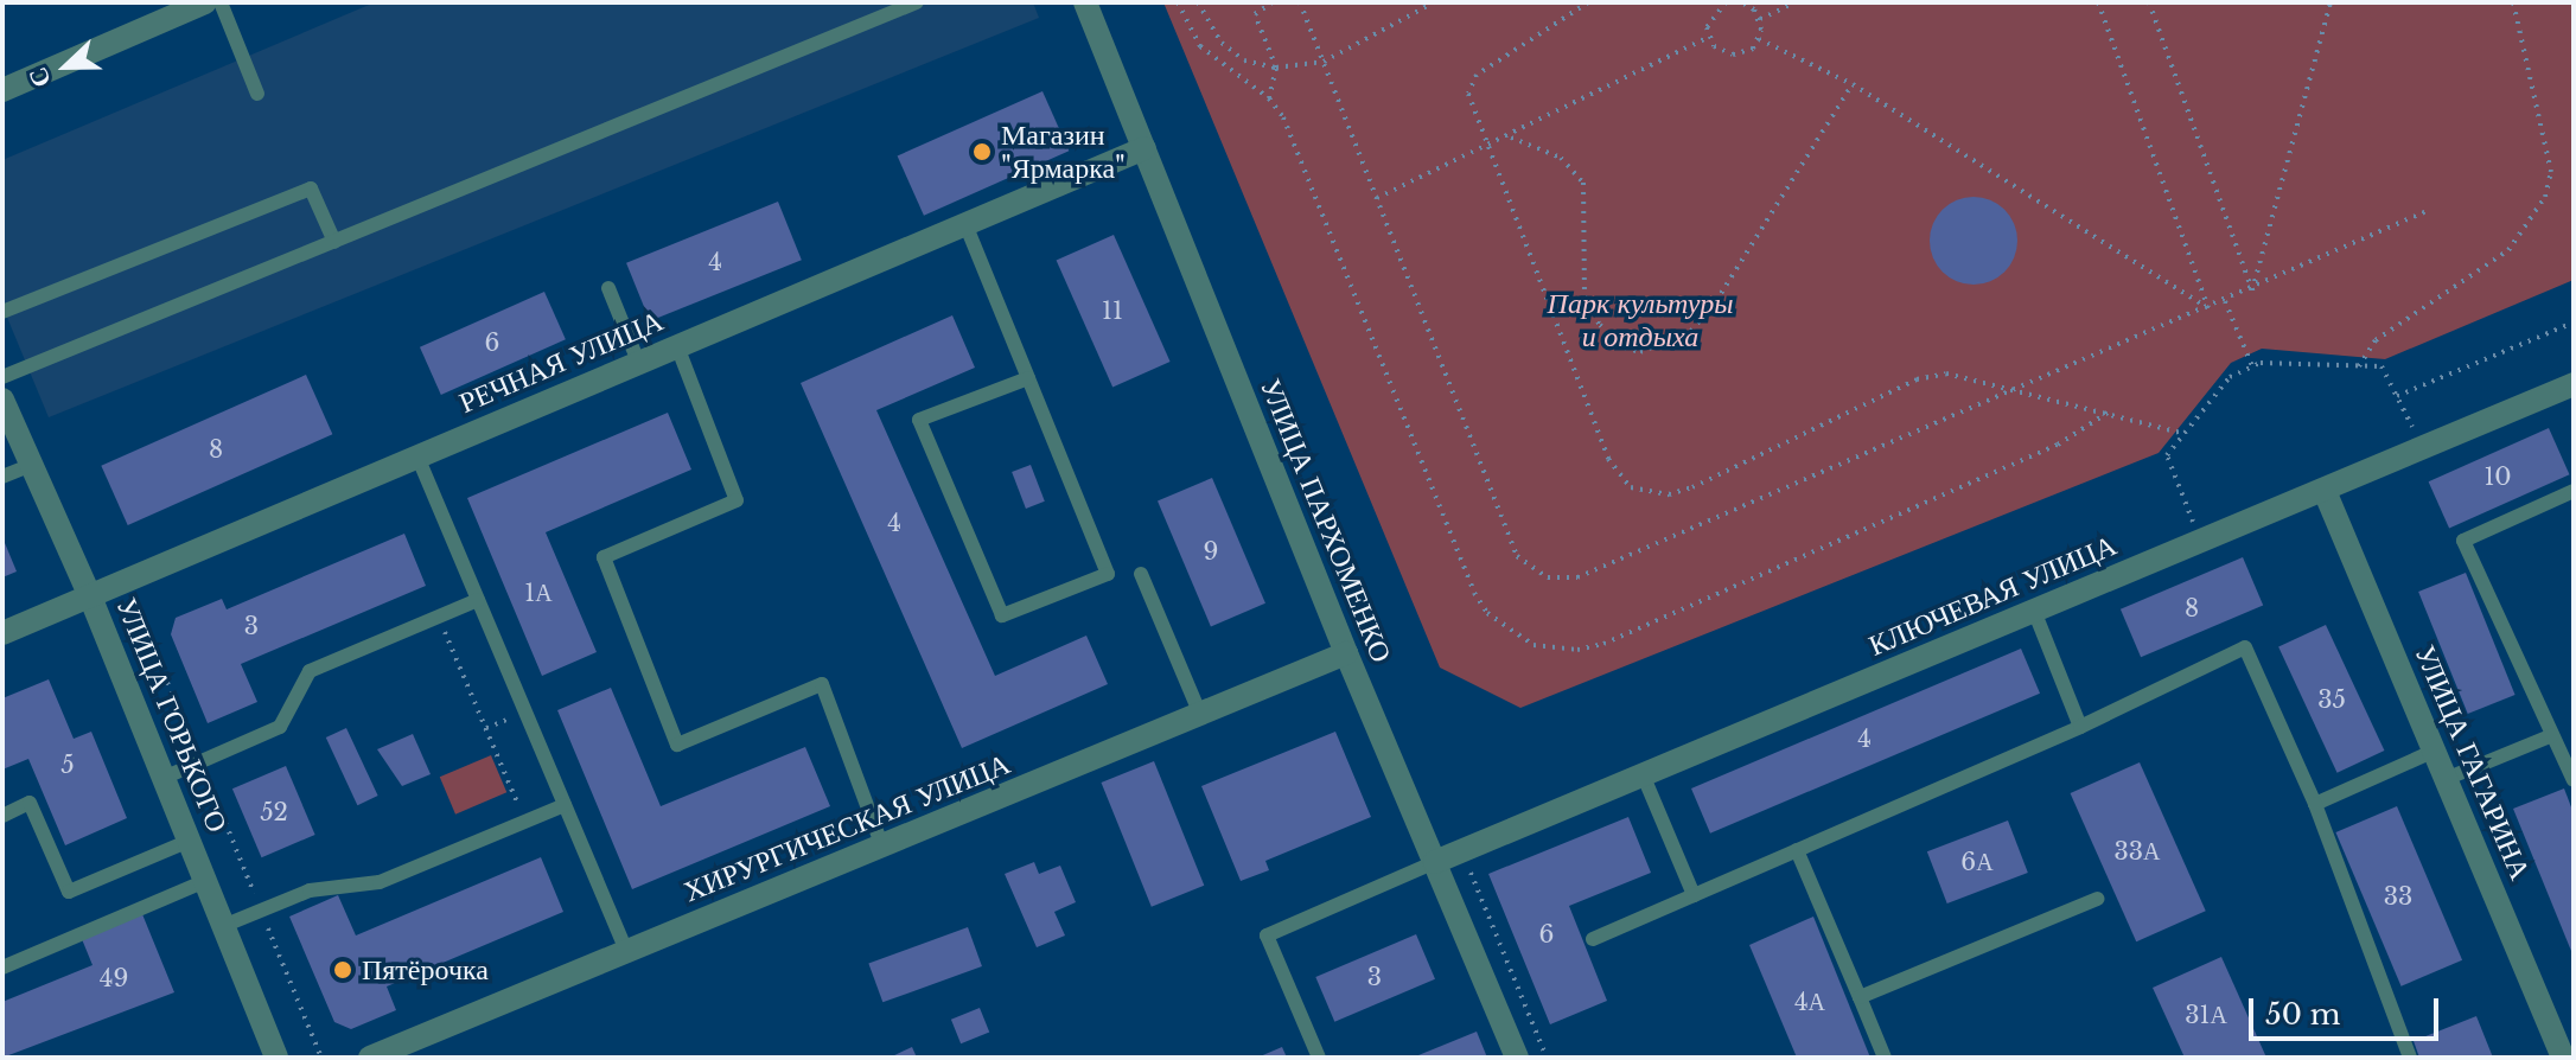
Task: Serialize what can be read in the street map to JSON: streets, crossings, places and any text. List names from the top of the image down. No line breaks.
{"streets":{"street":["РЕЧНАЯ УЛИЦА","УЛИЦА ПАРХОМЕНКО","КЛЮЧЕВАЯ УЛИЦА","УЛИЦА ГОРЬКОГО","УЛИЦА ГАГАРИНА","ХИРУРГИЧЕСКАЯ УЛИЦА"]},"crossings":[["РЕЧНАЯ УЛИЦА","УЛИЦА ПАРХОМЕНКО"],["РЕЧНАЯ УЛИЦА","УЛИЦА ГОРЬКОГО"],["УЛИЦА ПАРХОМЕНКО","КЛЮЧЕВАЯ УЛИЦА"],["УЛИЦА ПАРХОМЕНКО","ХИРУРГИЧЕСКАЯ УЛИЦА"],["КЛЮЧЕВАЯ УЛИЦА","УЛИЦА ГАГАРИНА"]],"parks":["Парк культуры и отдыха"],"places":["Магазин \"Ярмарка\"","Пятёрочка"],"house_numbers":["4","11","6","8","10","4","9","1А","8","3","35","4","5","52","33А","6А","33","6","3","49","4А","31А"],"scale_bar":"50 m","north":"left"}
